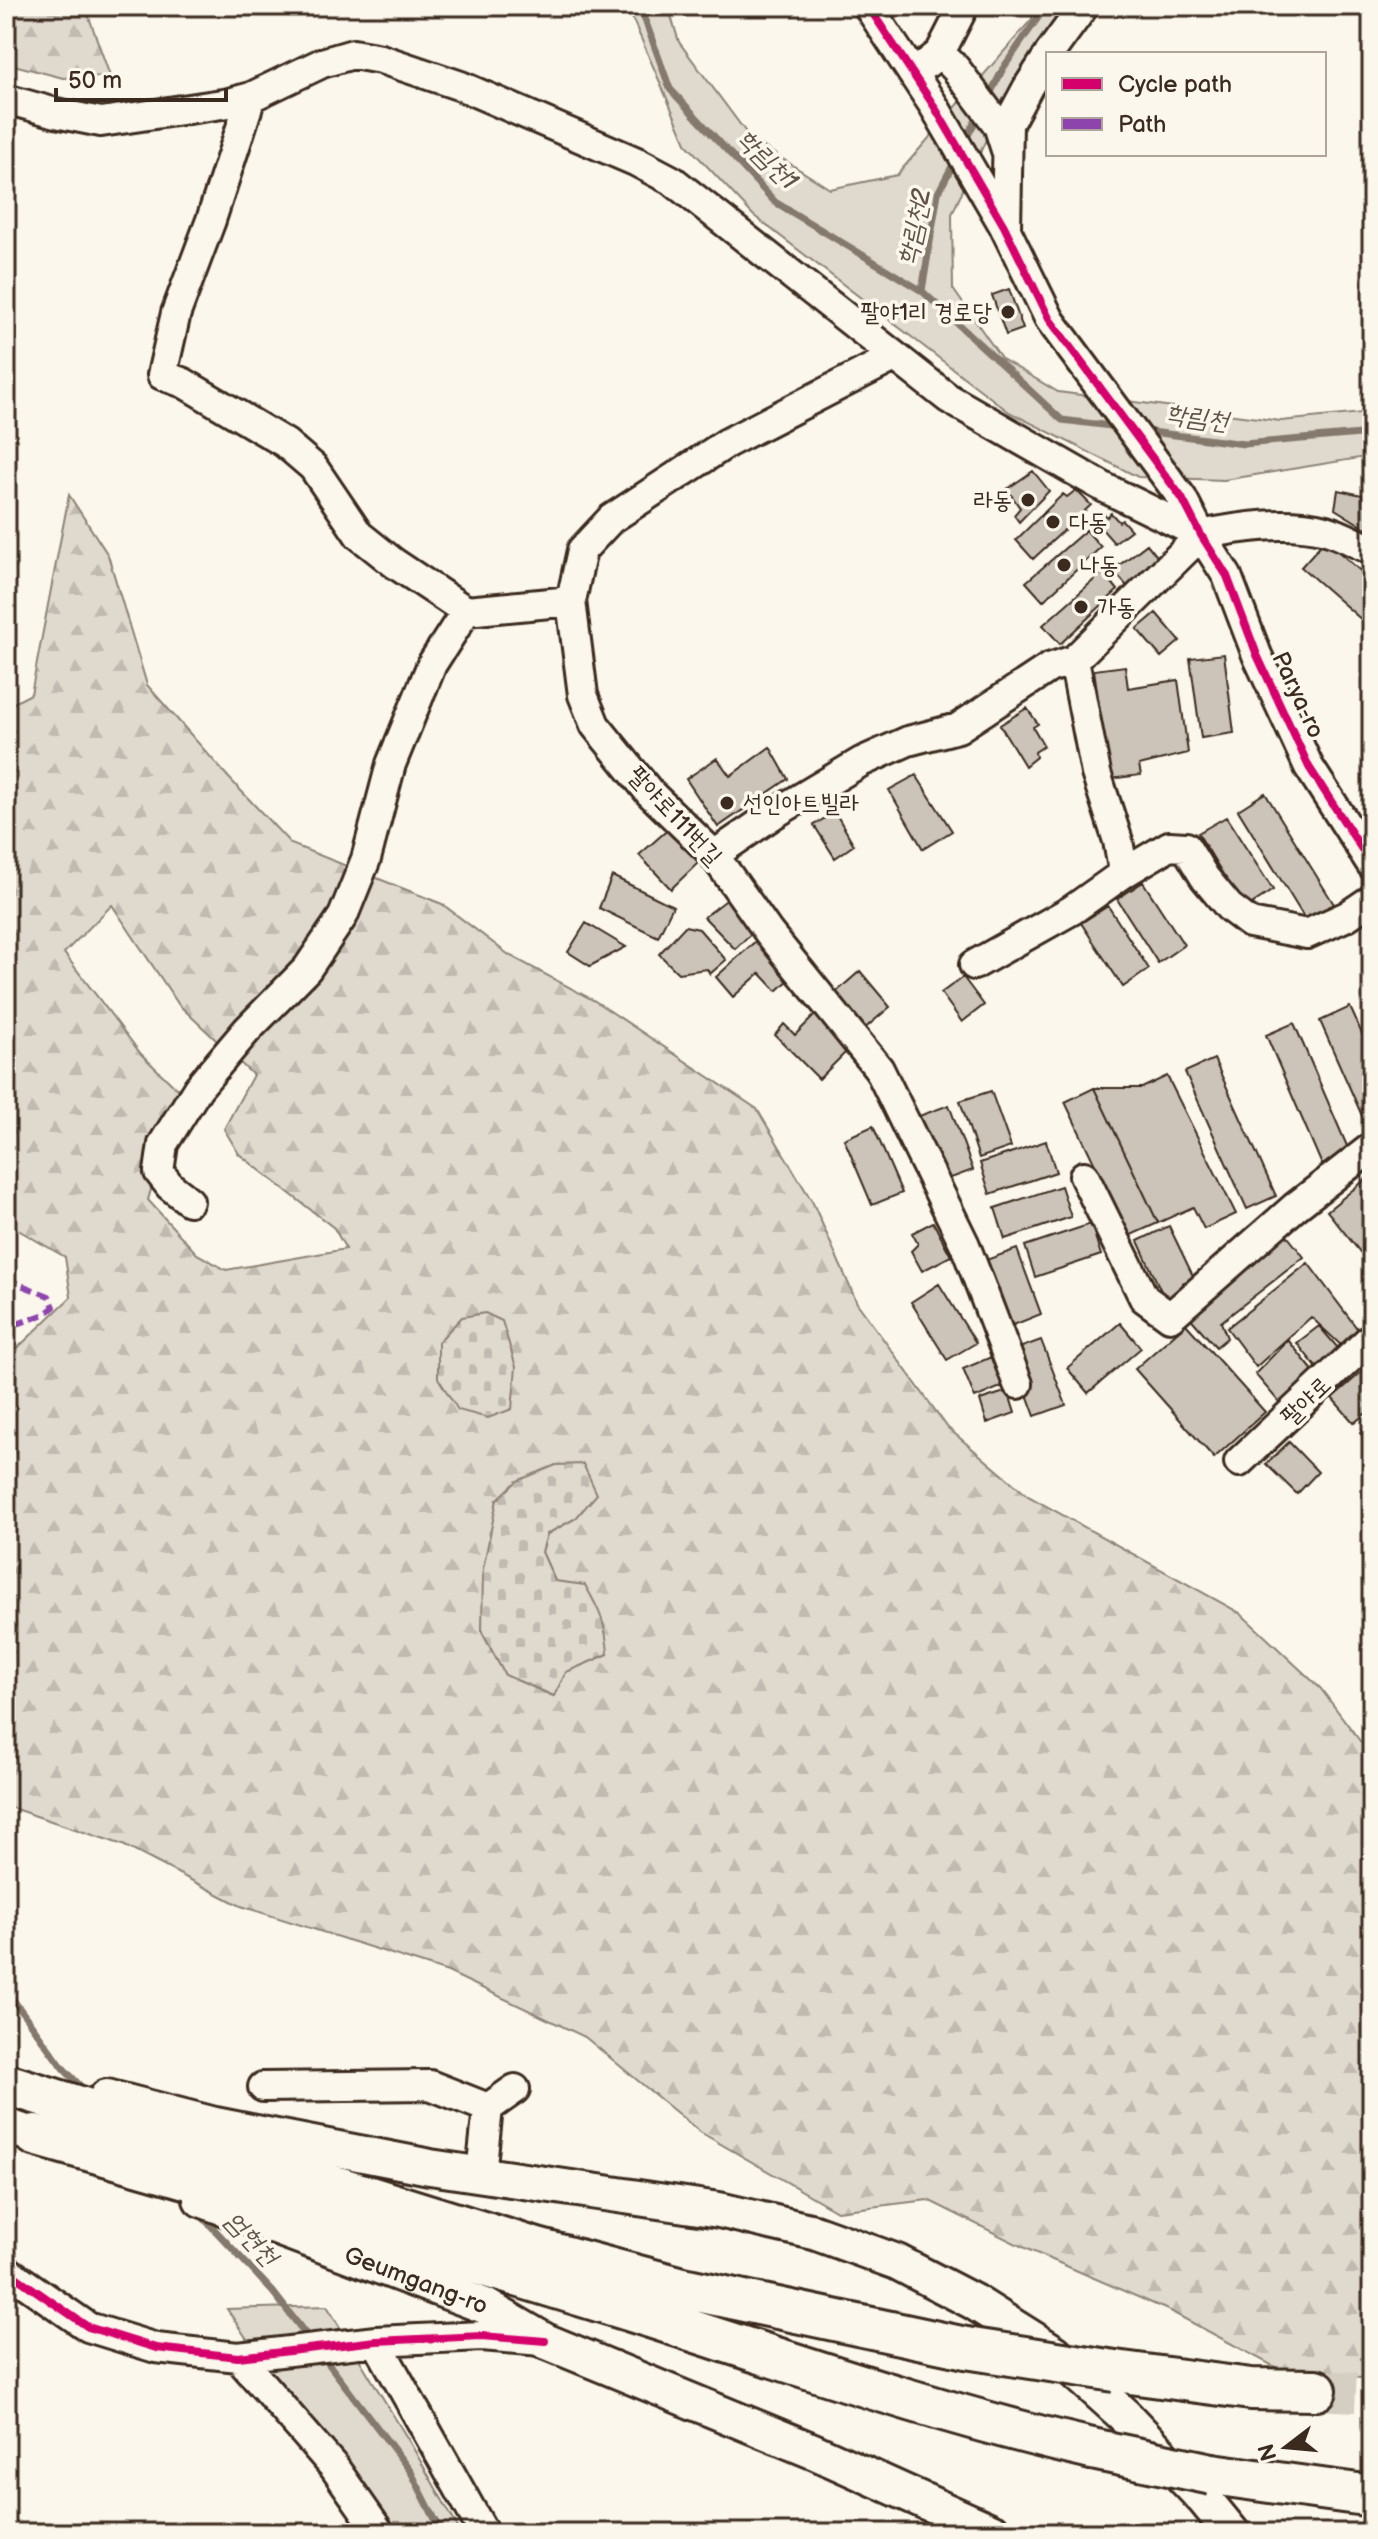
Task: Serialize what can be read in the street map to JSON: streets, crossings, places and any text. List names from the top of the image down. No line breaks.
{"streets":{"main road":["Geumgang-ro"],"street":["Parya-ro","팔야로111번길","팔야로"]},"water":["학림천1","학림천2","학림천","엄현천"],"places":["팔야1리 경로당","라동","다동","나동","가동","선인아트빌라"],"legend":["Cycle path","Path"],"scale_bar":"50 m","north":"left"}
